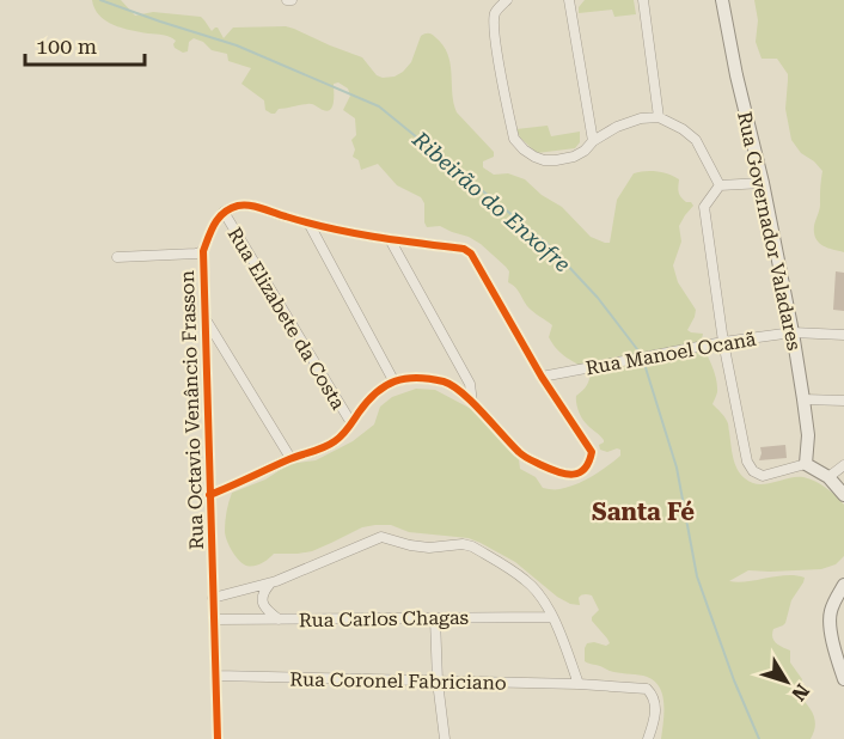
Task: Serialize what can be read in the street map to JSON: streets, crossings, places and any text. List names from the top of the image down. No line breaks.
{"streets":{"street":["Rua Governador Valadares","Rua Elizabete da Costa","Rua Manoel Ocanã","Rua Octavio Venâncio Frasson","Rua Carlos Chagas","Rua Coronel Fabriciano"]},"crossings":[["Rua Governador Valadares","Rua Manoel Ocanã"],["Rua Elizabete da Costa","Rua Octavio Venâncio Frasson"],["Rua Octavio Venâncio Frasson","Rua Carlos Chagas"],["Rua Octavio Venâncio Frasson","Rua Coronel Fabriciano"]],"districts":["Santa Fé"],"water":["Ribeirão do Enxofre"],"scale_bar":"100 m","north":"bottom right"}
